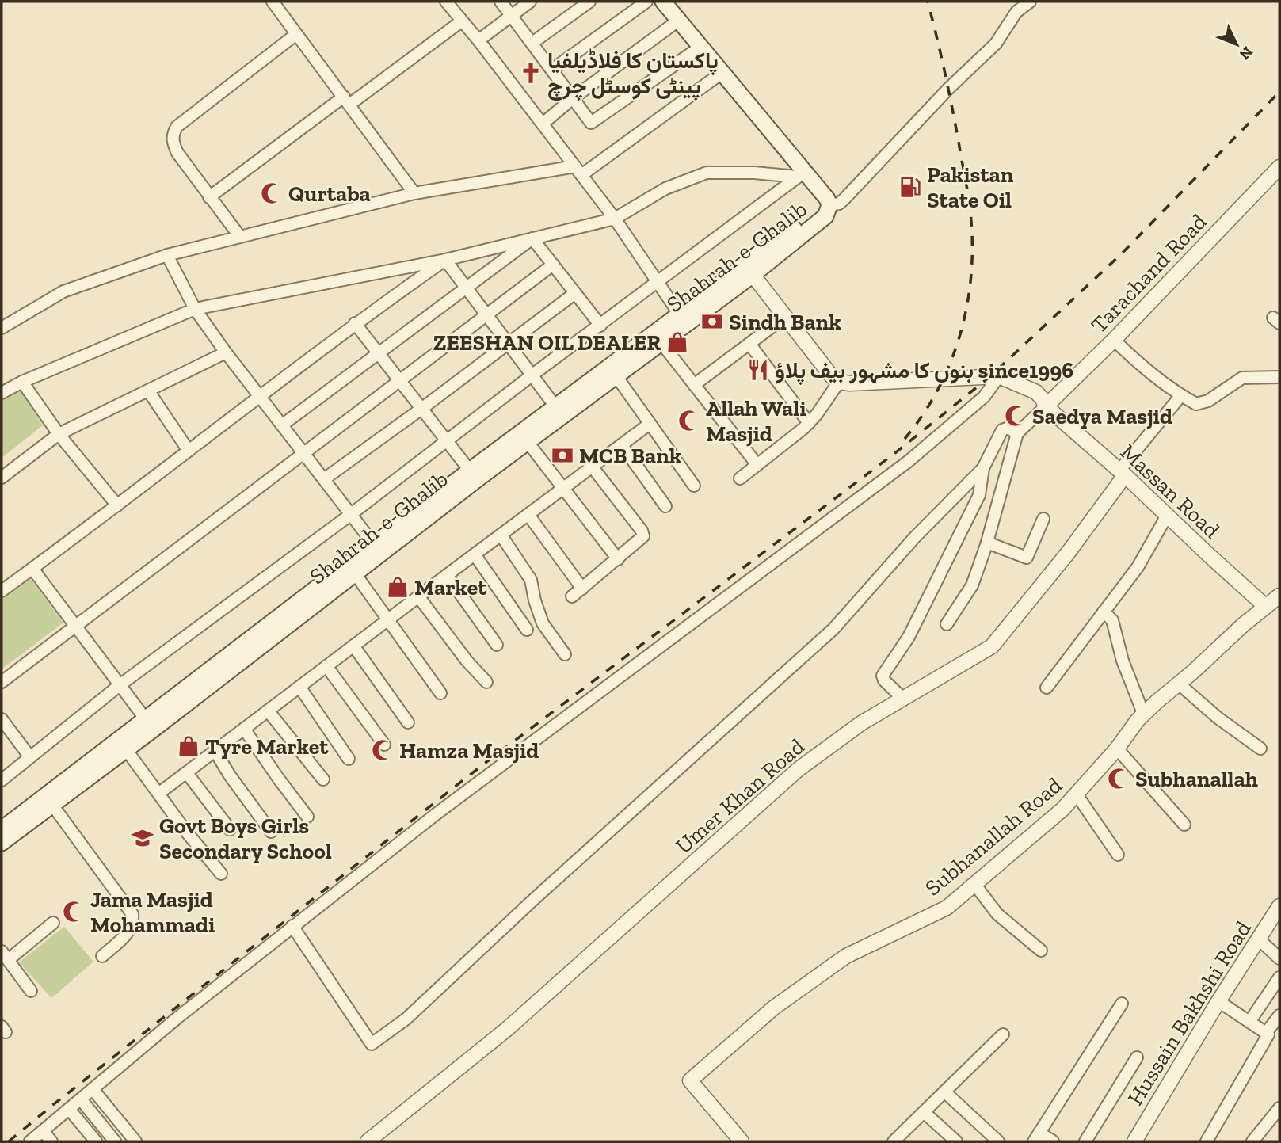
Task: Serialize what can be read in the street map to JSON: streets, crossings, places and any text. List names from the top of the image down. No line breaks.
{"streets":{"main road":["Shahrah-e-Ghalib"],"street":["Tarachand Road","Massan Road","Umer Khan Road","Subhanallah Road","Hussain Bakhshi Road"]},"crossings":[["Tarachand Road","Massan Road"],["Massan Road","Umer Khan Road"],["Massan Road","Subhanallah Road"]],"places":{"church":["پاکستان کا فلاڈیلفیا پینٹی کوسٹل چرچ"],"fuel station":["Pakistan State Oil"],"mosque":["Qurtaba","Saedya Masjid","Allah Wali Masjid","Hamza Masjid","Subhanallah","Jama Masjid Mohammadi"],"bank":["Sindh Bank","MCB Bank"],"shop":["ZEESHAN OIL DEALER","Market","Tyre Market"],"restaurant":["بنوں کا مشہور بیف پلاؤ since1996"],"school or university":["Govt Boys Girls Secondary School"]},"north":"bottom right"}
